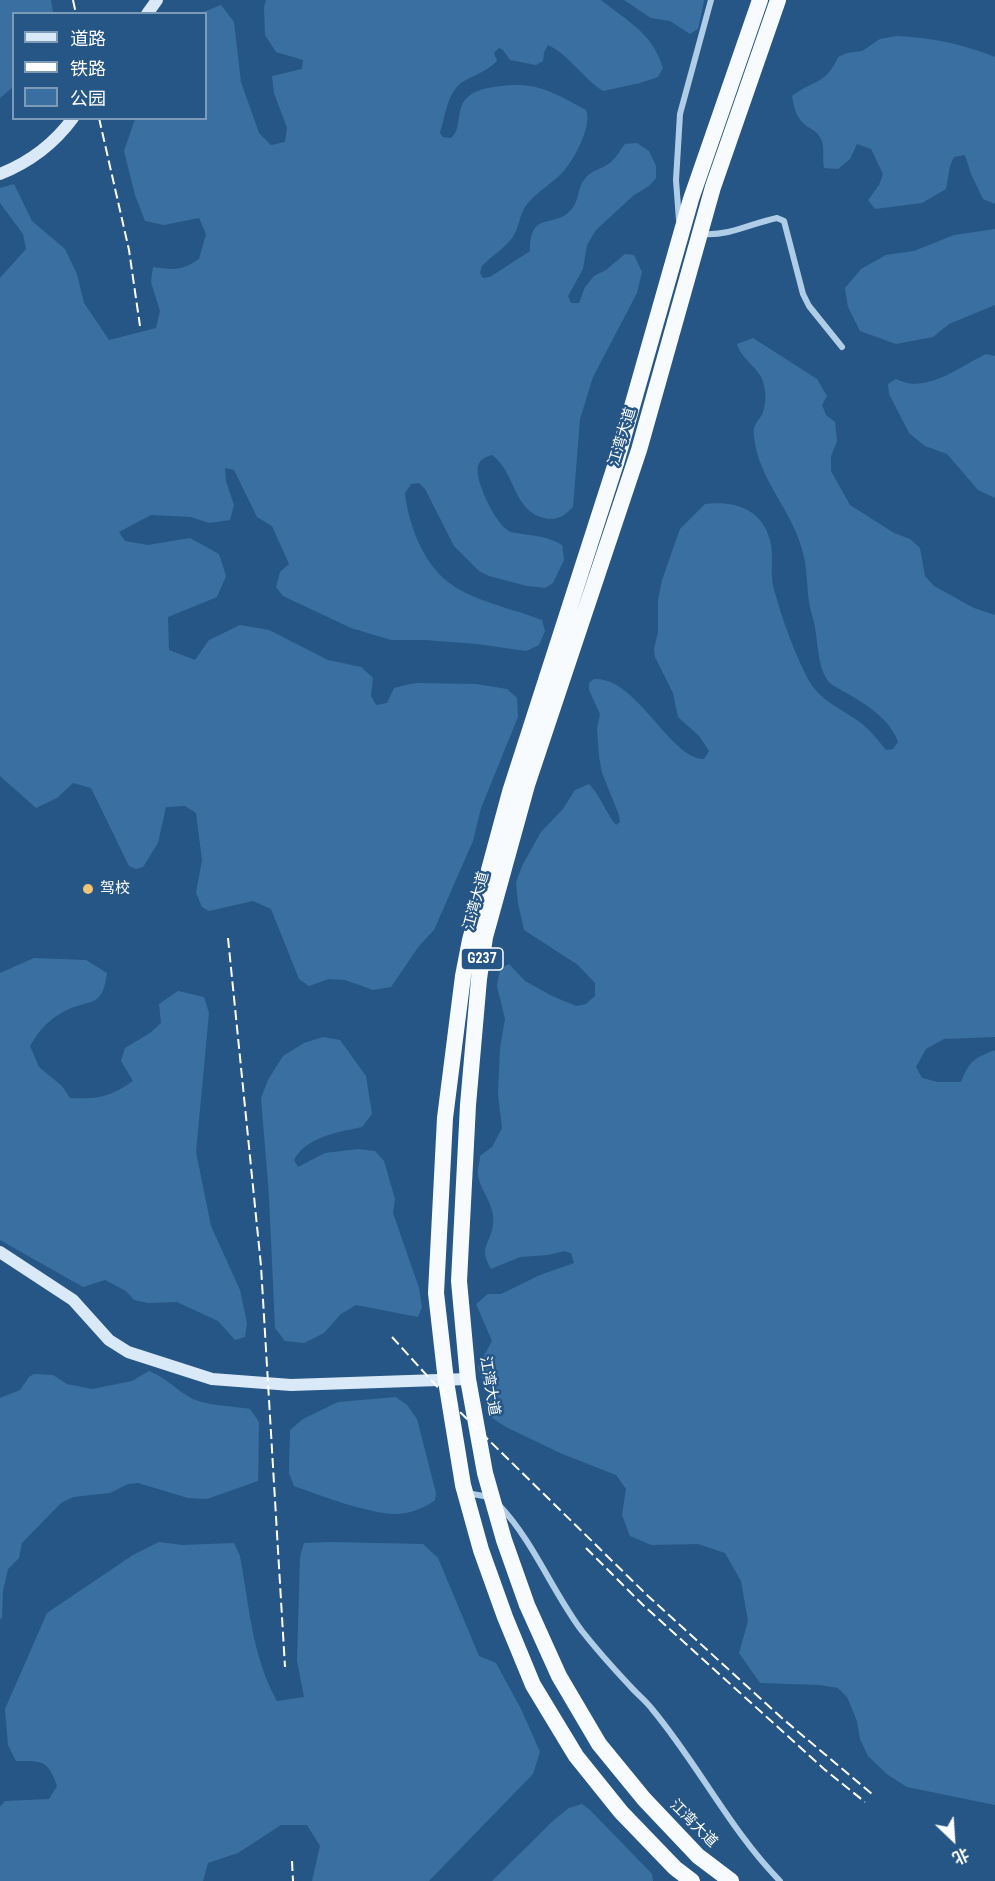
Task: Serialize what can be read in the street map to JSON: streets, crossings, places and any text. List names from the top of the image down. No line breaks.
{"streets":{"highway":["江湾大道","G237"]},"places":["驾校"],"legend":["道路","铁路","公园"],"north":"bottom right"}
